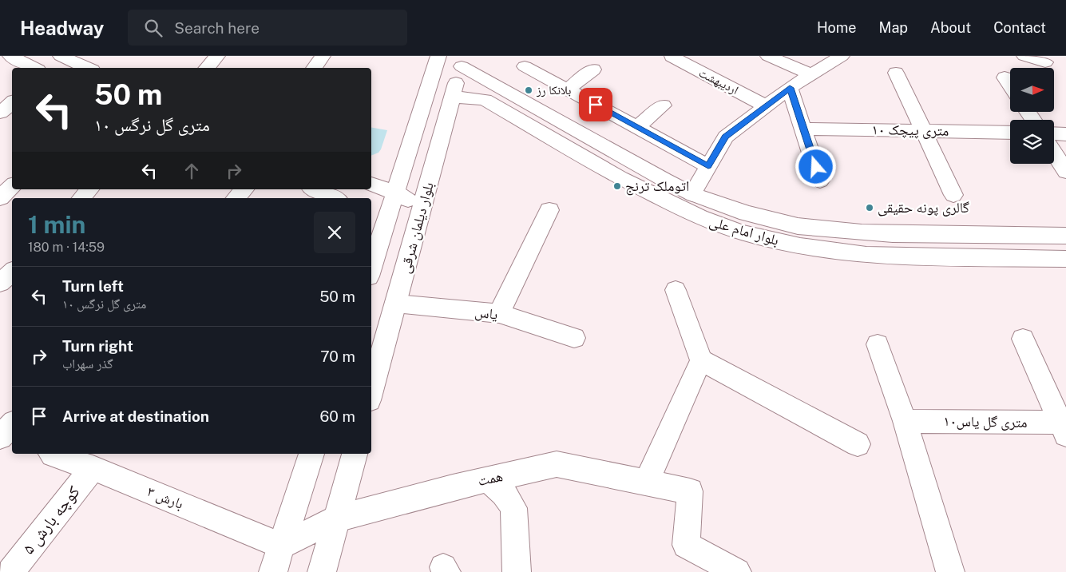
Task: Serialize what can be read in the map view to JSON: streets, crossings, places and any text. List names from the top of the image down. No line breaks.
{"streets":{"street":["اردیبهشت","۱۰ متری پیچک","بلوار دیلمان شرقی","بلوار امام علی","یاس","۱۰متری گل یاس","همت","بارش ۳","کوچه بارش ۵"]},"crossings":[["بلوار دیلمان شرقی","بلوار امام علی"],["بلوار دیلمان شرقی","یاس"],["همت","بارش ۳"],["بارش ۳","کوچه بارش ۵"]],"places":["بلانکا رز","اتوملک ترنج","گالری پونه حقیقی"],"north":"right","page":{"header":"Headway","search":"Search here","nav":["Home","Map","About","Contact"],"turn":["50 m","۱۰ متری گل نرگس"],"heading":["1 min","180 m · 14:59"],"list":[{"name":"Turn left","note":"۱۰ متری گل نرگس","value":"50 m"},{"name":"Turn right","note":"گذر سهراب","value":"70 m"},{"name":"Arrive at destination","value":"60 m"}]}}
